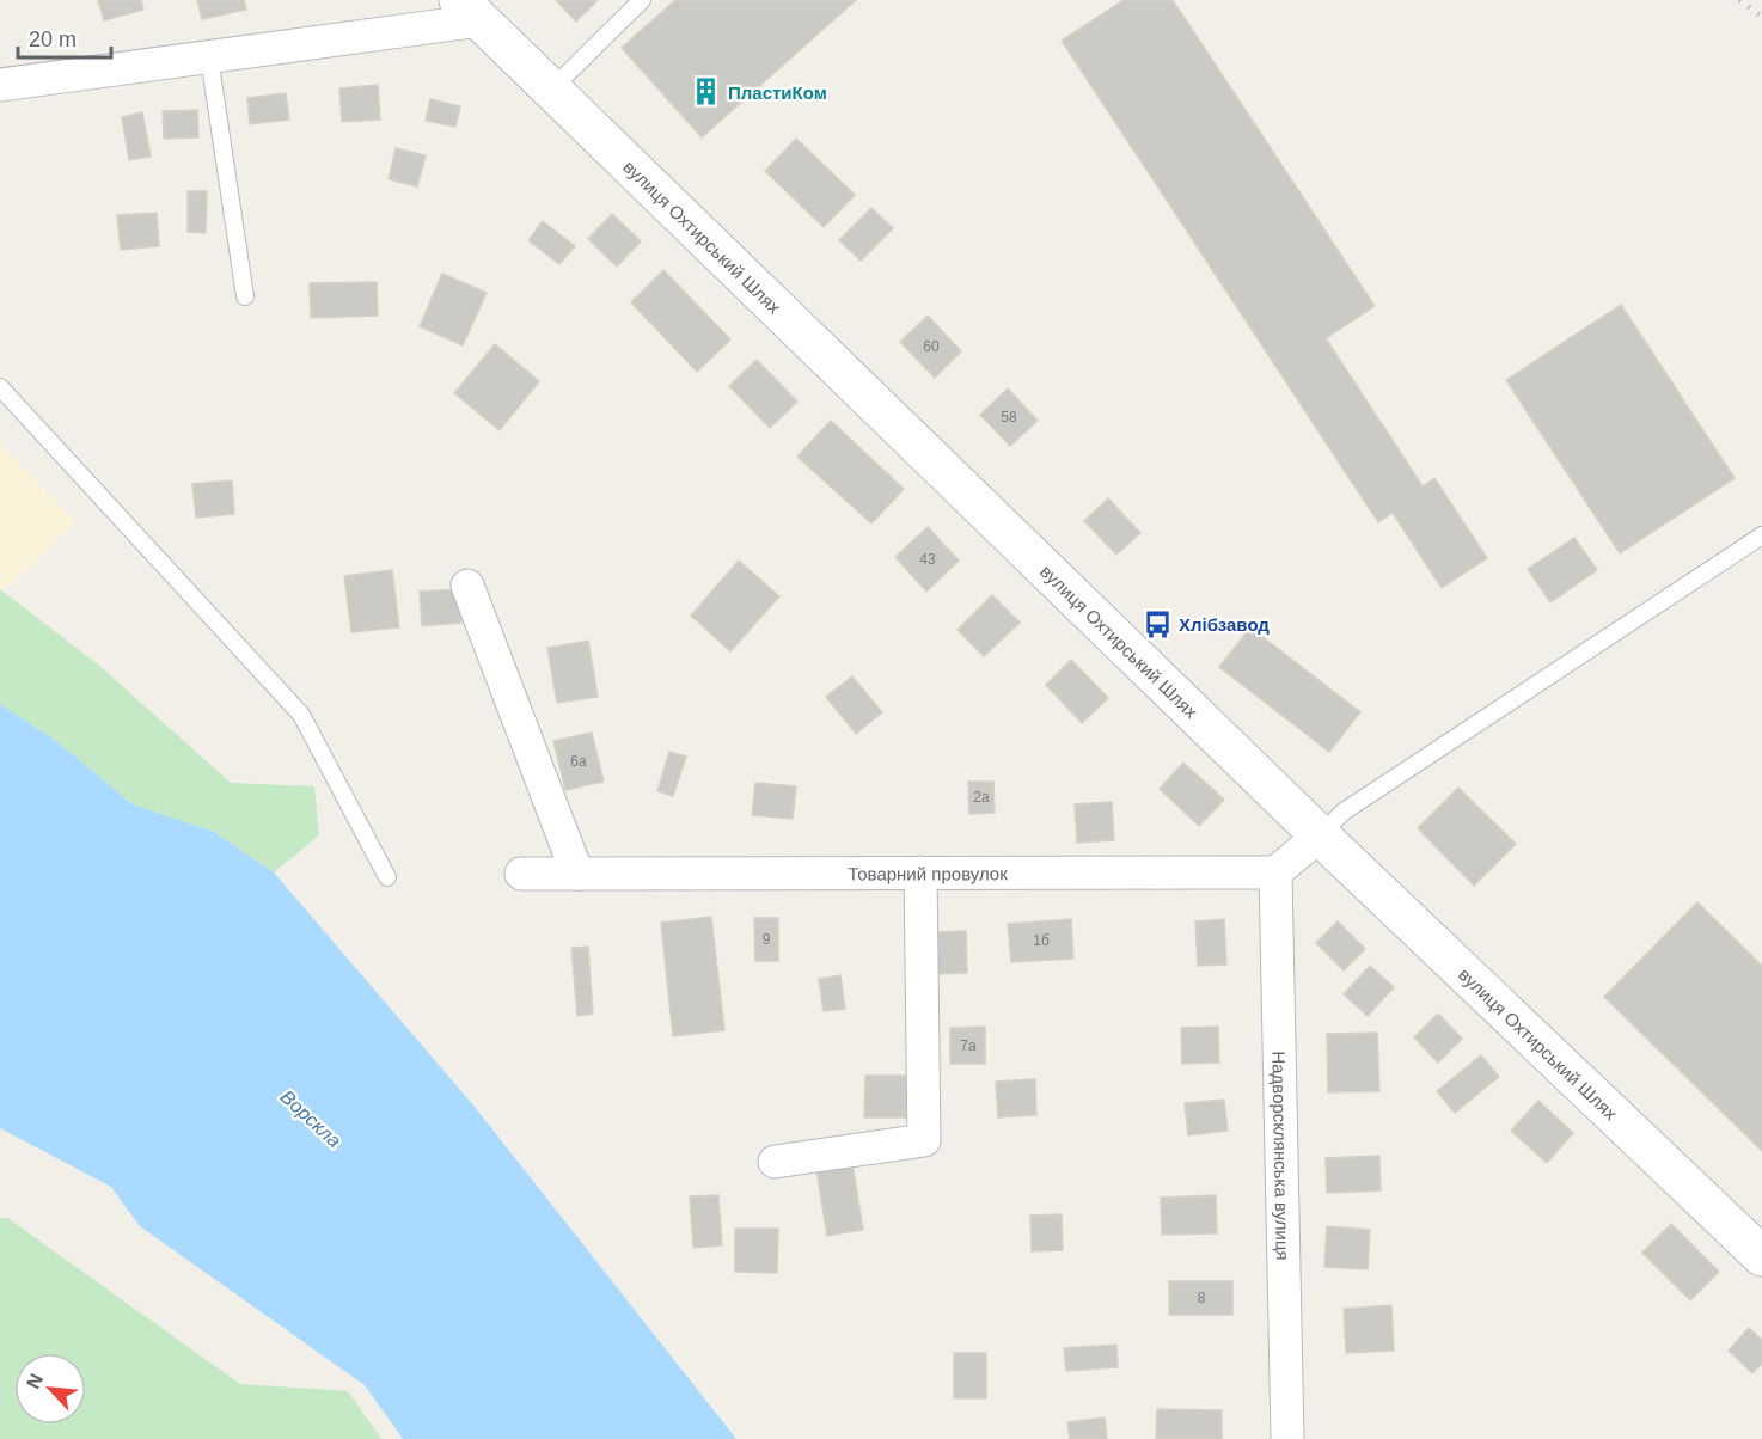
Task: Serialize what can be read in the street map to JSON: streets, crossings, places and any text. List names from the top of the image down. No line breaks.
{"streets":{"main road":["вулиця Охтирський Шлях"],"street":["Товарний провулок","Надворсклянська вулиця"]},"crossings":[["Товарний провулок","Надворсклянська вулиця"]],"water":["Ворскла"],"places":{"building":["ПластиКом"],"bus stop":["Хлібзавод"]},"house_numbers":["60","58","43","6а","2а","9","1б","7а","8"],"scale_bar":"20 m","north":"top left"}
